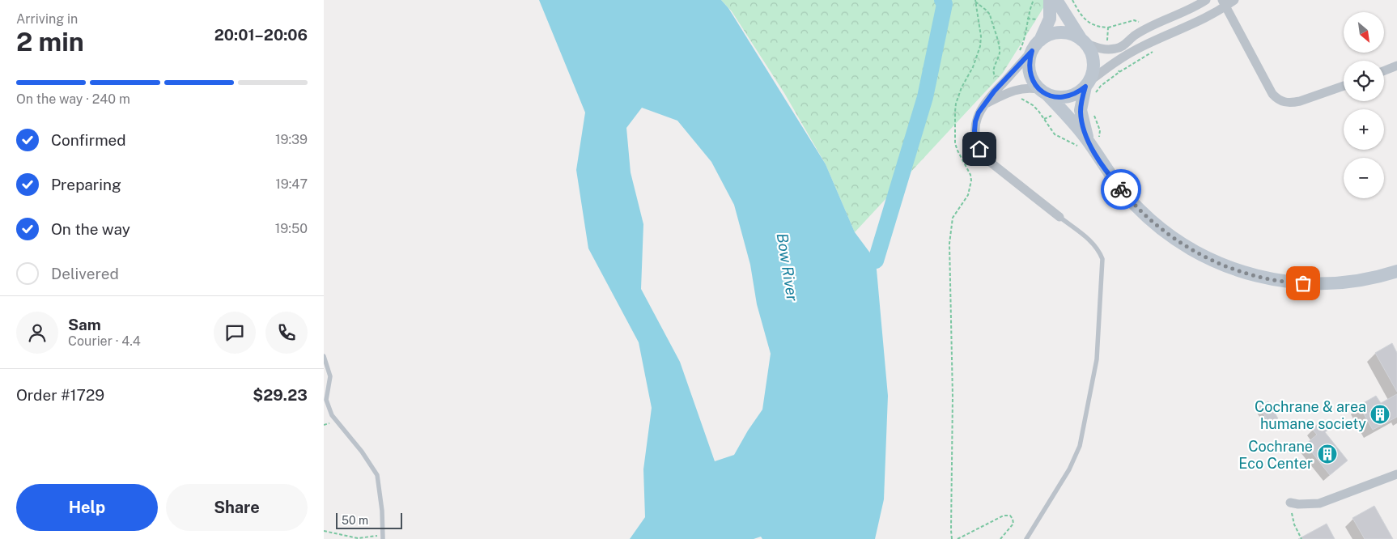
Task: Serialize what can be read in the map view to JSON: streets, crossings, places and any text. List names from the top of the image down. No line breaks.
{"water":["Bow River"],"places":{"building":["Cochrane & area humane society","Cochrane Eco Center"]},"scale_bar":"50 m","north":"bottom right","page":{"heading":["2 min","Arriving in","20:01–20:06"],"panel":["Sam","Courier · 4.4","Order #1729","$29.23"],"map_buttons":["+","−"],"bar":"On the way · 240 m","list":[["Confirmed","19:39"],["Preparing","19:47"],["On the way","19:50"],"Delivered"],"buttons":["Help","Share"],"scale":"50 m"}}
